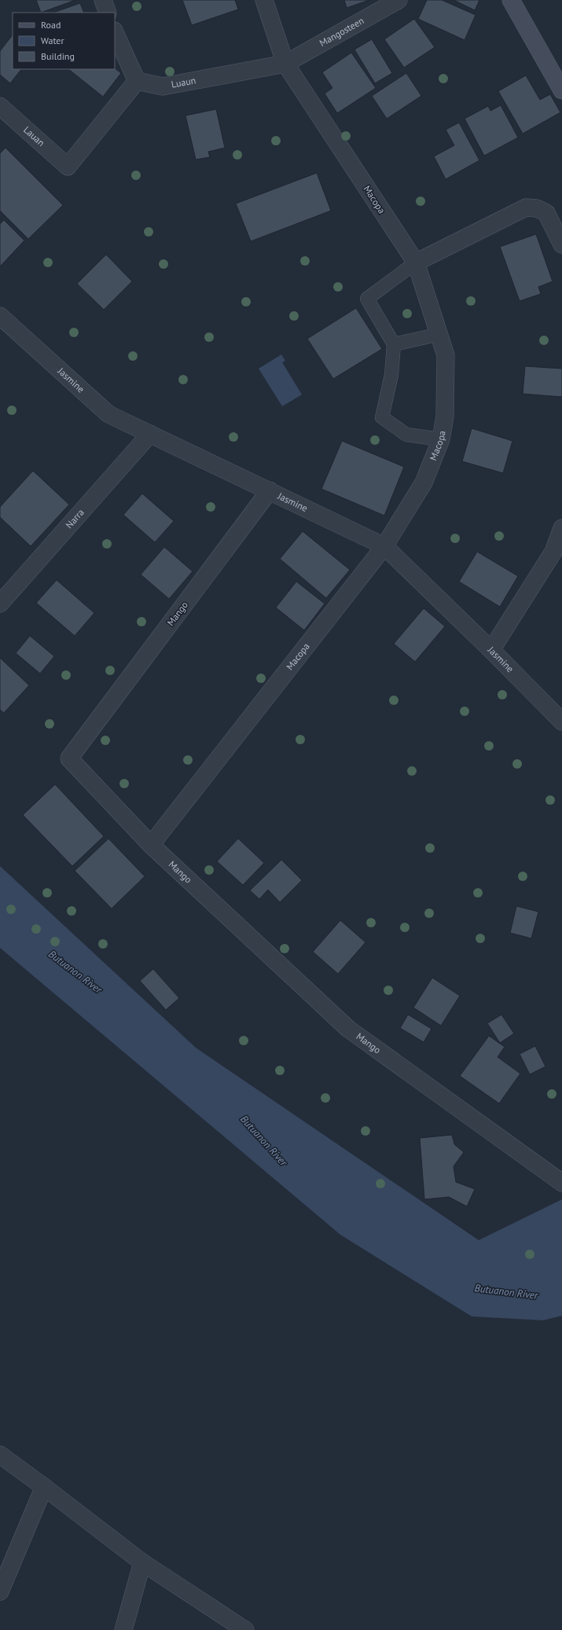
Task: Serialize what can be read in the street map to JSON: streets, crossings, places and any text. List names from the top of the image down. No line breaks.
{"streets":{"street":["Mangosteen","Luaun","Lauan","Macopa","Jasmine","Narra","Mango"]},"crossings":[["Mangosteen","Luaun"],["Mangosteen","Macopa"],["Luaun","Lauan"],["Luaun","Macopa"],["Macopa","Jasmine"],["Macopa","Mango"],["Jasmine","Narra"],["Jasmine","Mango"]],"water":["Butuanon River"],"legend":["Road","Water","Building"]}
